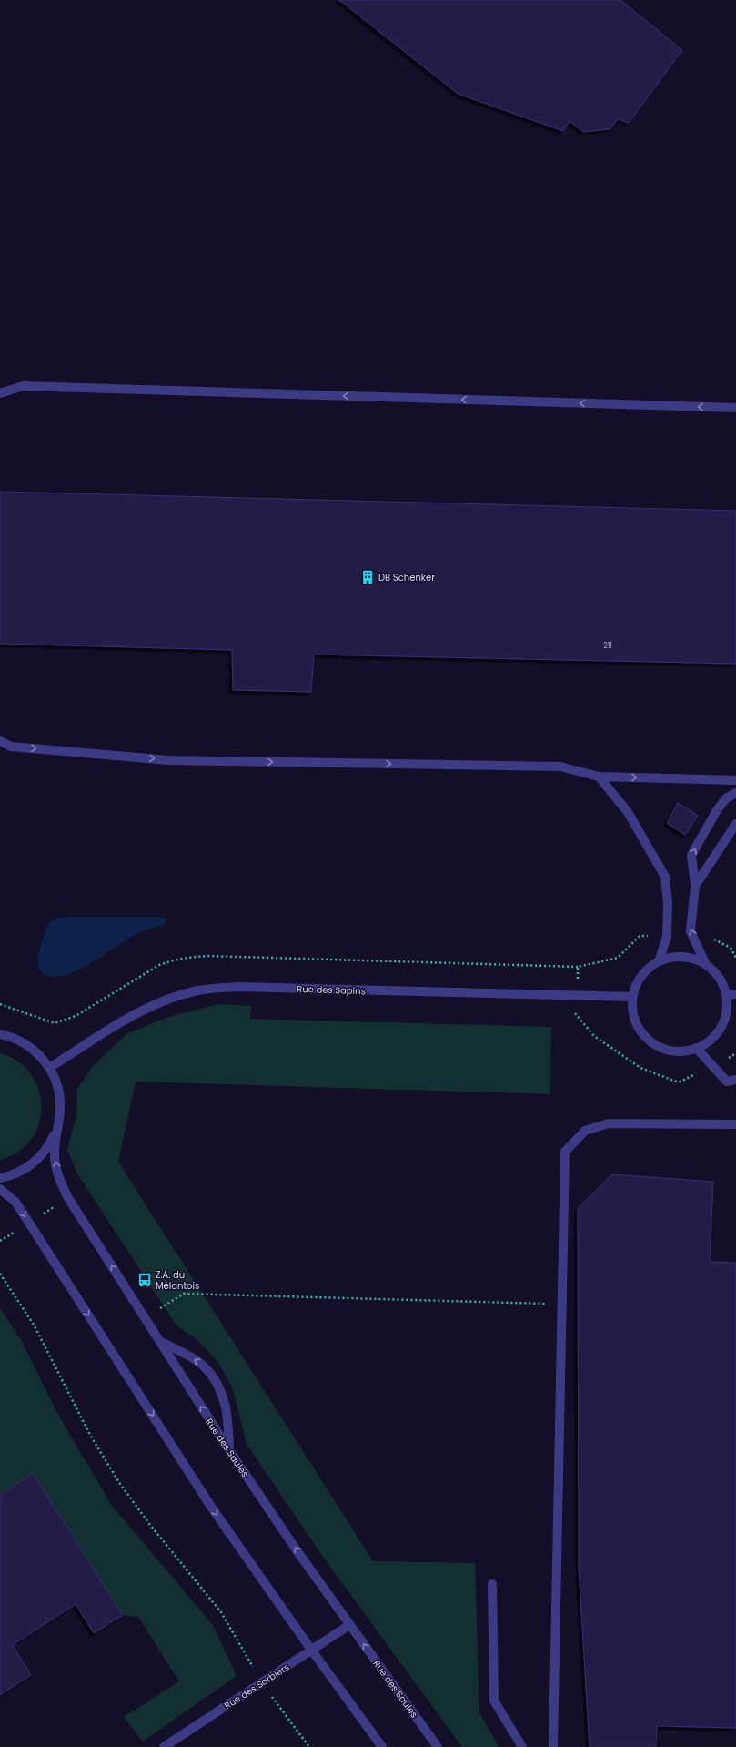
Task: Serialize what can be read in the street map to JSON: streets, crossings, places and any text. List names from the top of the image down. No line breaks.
{"streets":{"street":["Rue des Sapins","Rue des Saules","Rue des Sorbiers"]},"crossings":[["Rue des Sapins","Rue des Saules"],["Rue des Saules","Rue des Sorbiers"]],"places":{"building":["DB Schenker"],"bus stop":["Z.A. du Mélantois"]},"house_numbers":["211"]}
